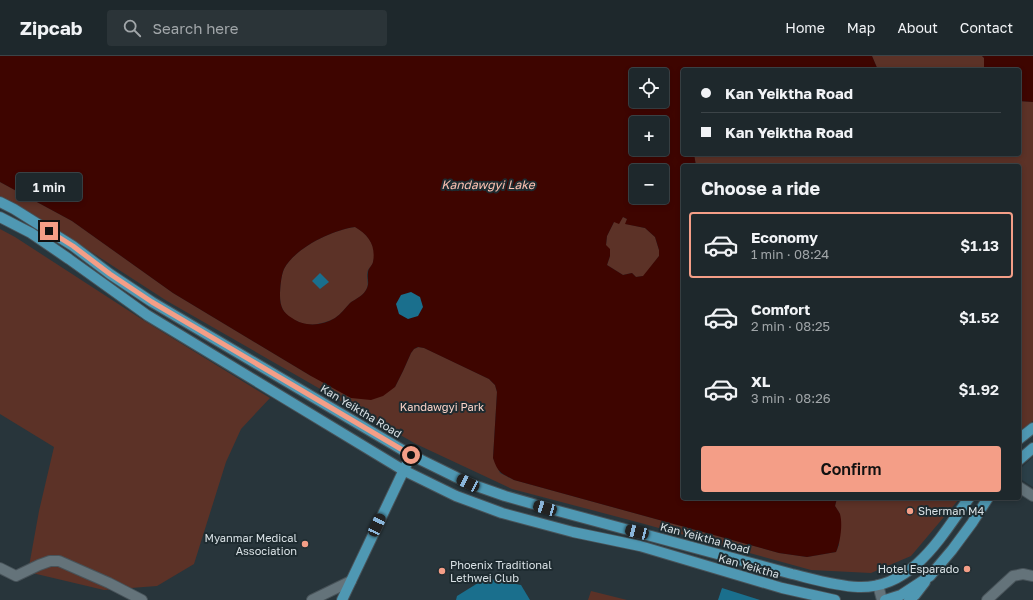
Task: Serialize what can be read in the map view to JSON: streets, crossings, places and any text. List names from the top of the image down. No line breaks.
{"streets":{"main road":["Kan Yeiktha Road","Kan Yeiktha"]},"water":["Kandawgyi Lake"],"parks":["Kandawgyi Park"],"places":["Sherman M4","Myanmar Medical Association","Hotel Esparado","Phoenix Traditional Lethwei Club"],"page":{"header":"Zipcab","search":"Search here","nav":["Home","Map","About","Contact"],"map_buttons":["+","−"],"banner":["Kan Yeiktha Road","Kan Yeiktha Road"],"heading":"Choose a ride","bubble":"1 min","list":[{"name":"Economy","note":"1 min · 08:24","value":"$1.13"},{"name":"Comfort","note":"2 min · 08:25","value":"$1.52"},{"name":"XL","note":"3 min · 08:26","value":"$1.92"}],"buttons":"Confirm"}}
